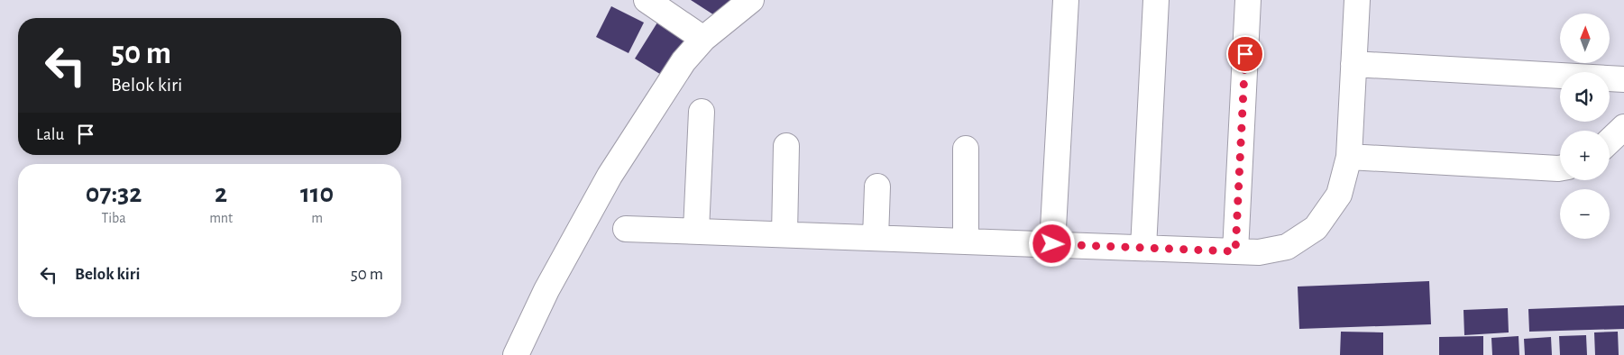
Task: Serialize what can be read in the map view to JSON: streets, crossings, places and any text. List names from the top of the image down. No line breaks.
{"north":"top","page":{"map_buttons":["+","−"],"turn":["50 m","Belok kiri"],"then":"Lalu","eta":["07:32","Tiba","2","mnt","110","m"],"list":[{"name":"Belok kiri","value":"50 m"}]}}
